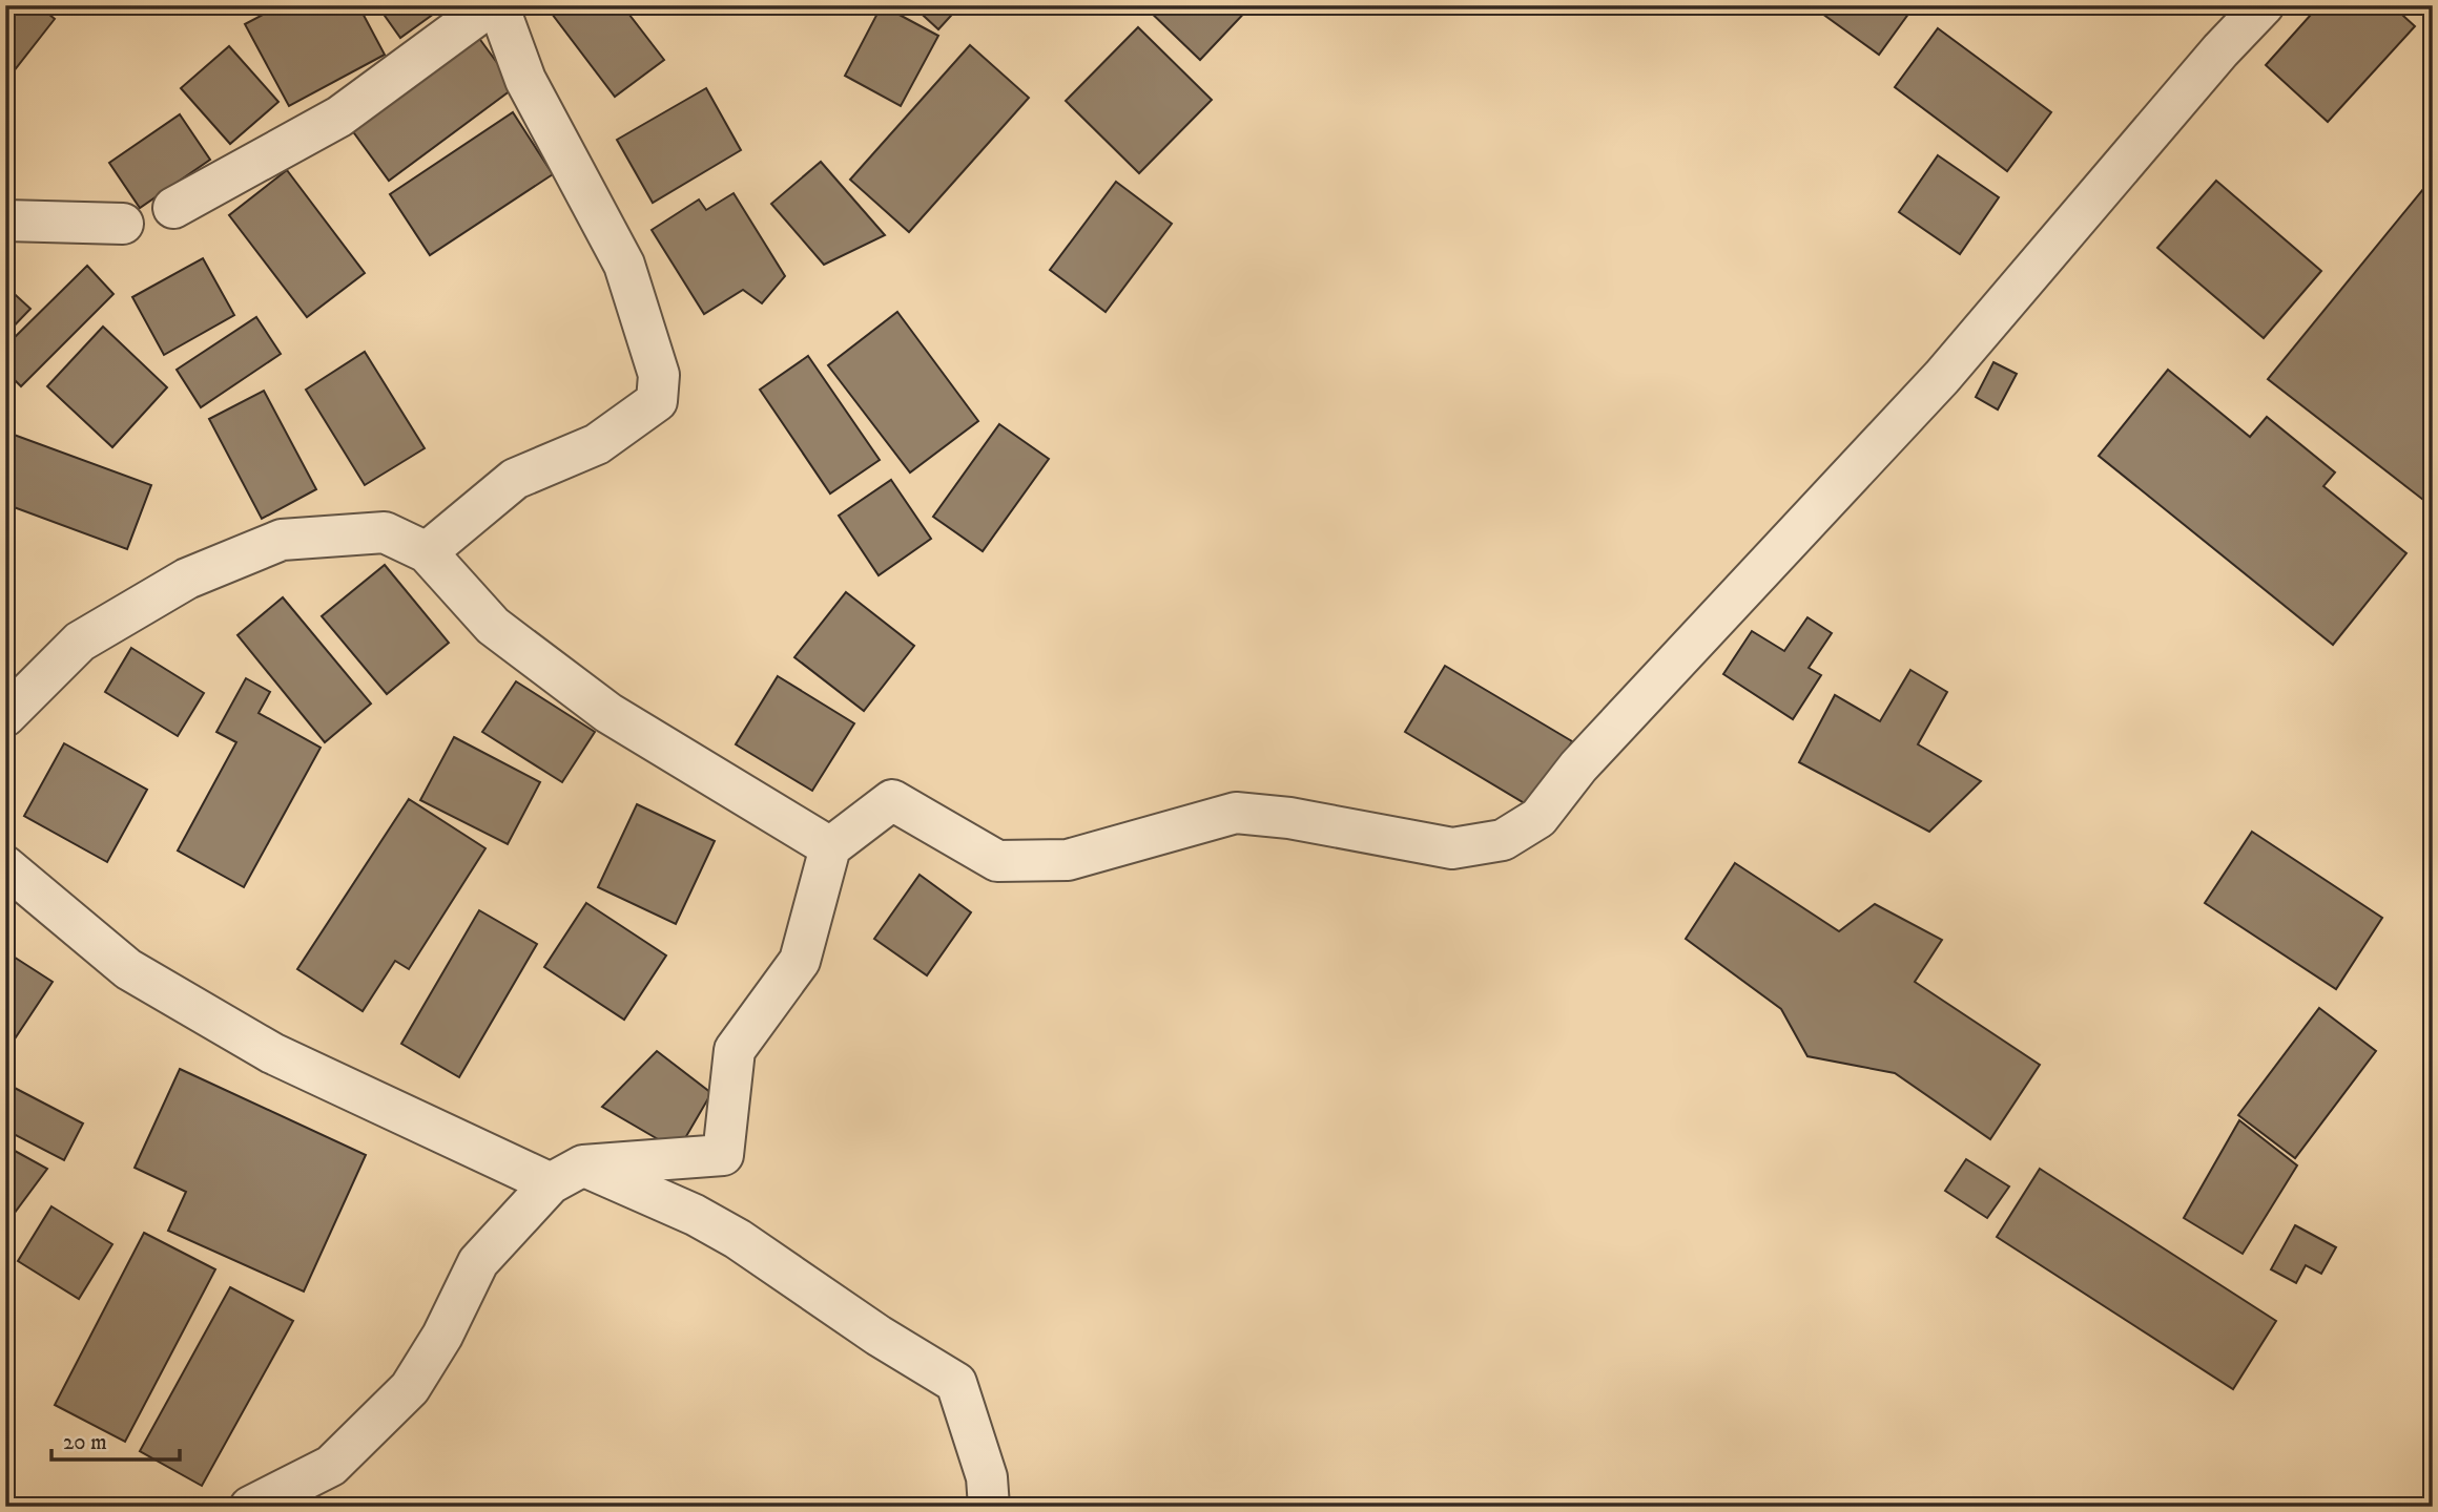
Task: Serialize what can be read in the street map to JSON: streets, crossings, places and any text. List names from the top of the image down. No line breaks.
{"scale_bar":"20 m"}
